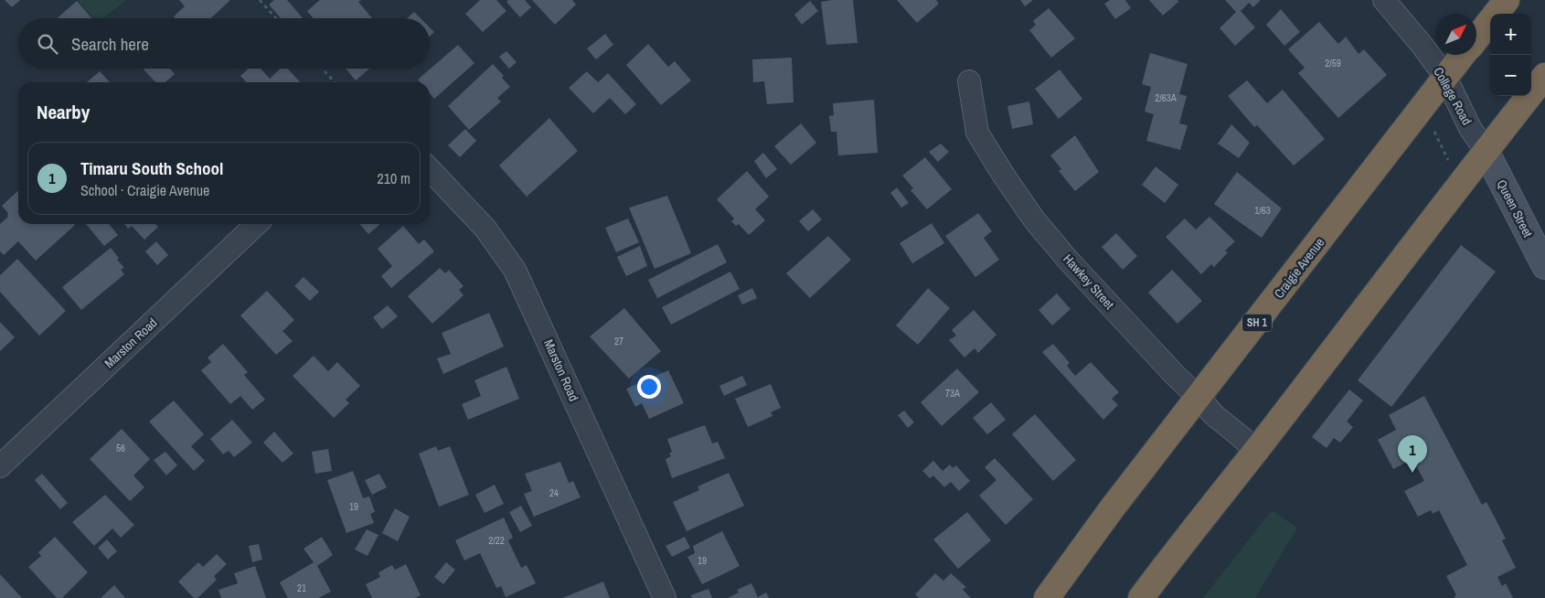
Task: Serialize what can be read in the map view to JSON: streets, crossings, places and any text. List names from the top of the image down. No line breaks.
{"streets":{"highway":["Craigie Avenue","SH 1"],"street":["College Road","Queen Street","Hawkey Street","Marston Road"]},"crossings":[["College Road","Queen Street"],["College Road","Craigie Avenue"],["Craigie Avenue","Hawkey Street"]],"house_numbers":["2/59","2/63A","1/63","27","73A","56","24","19","2/22","19","21"],"north":"top right","page":{"map_buttons":["+","−"],"search":"Search here","heading":"Nearby","list":[{"mark":"1","name":"Timaru South School","note":"School · Craigie Avenue","value":"210 m"}],"pins":"1"}}
